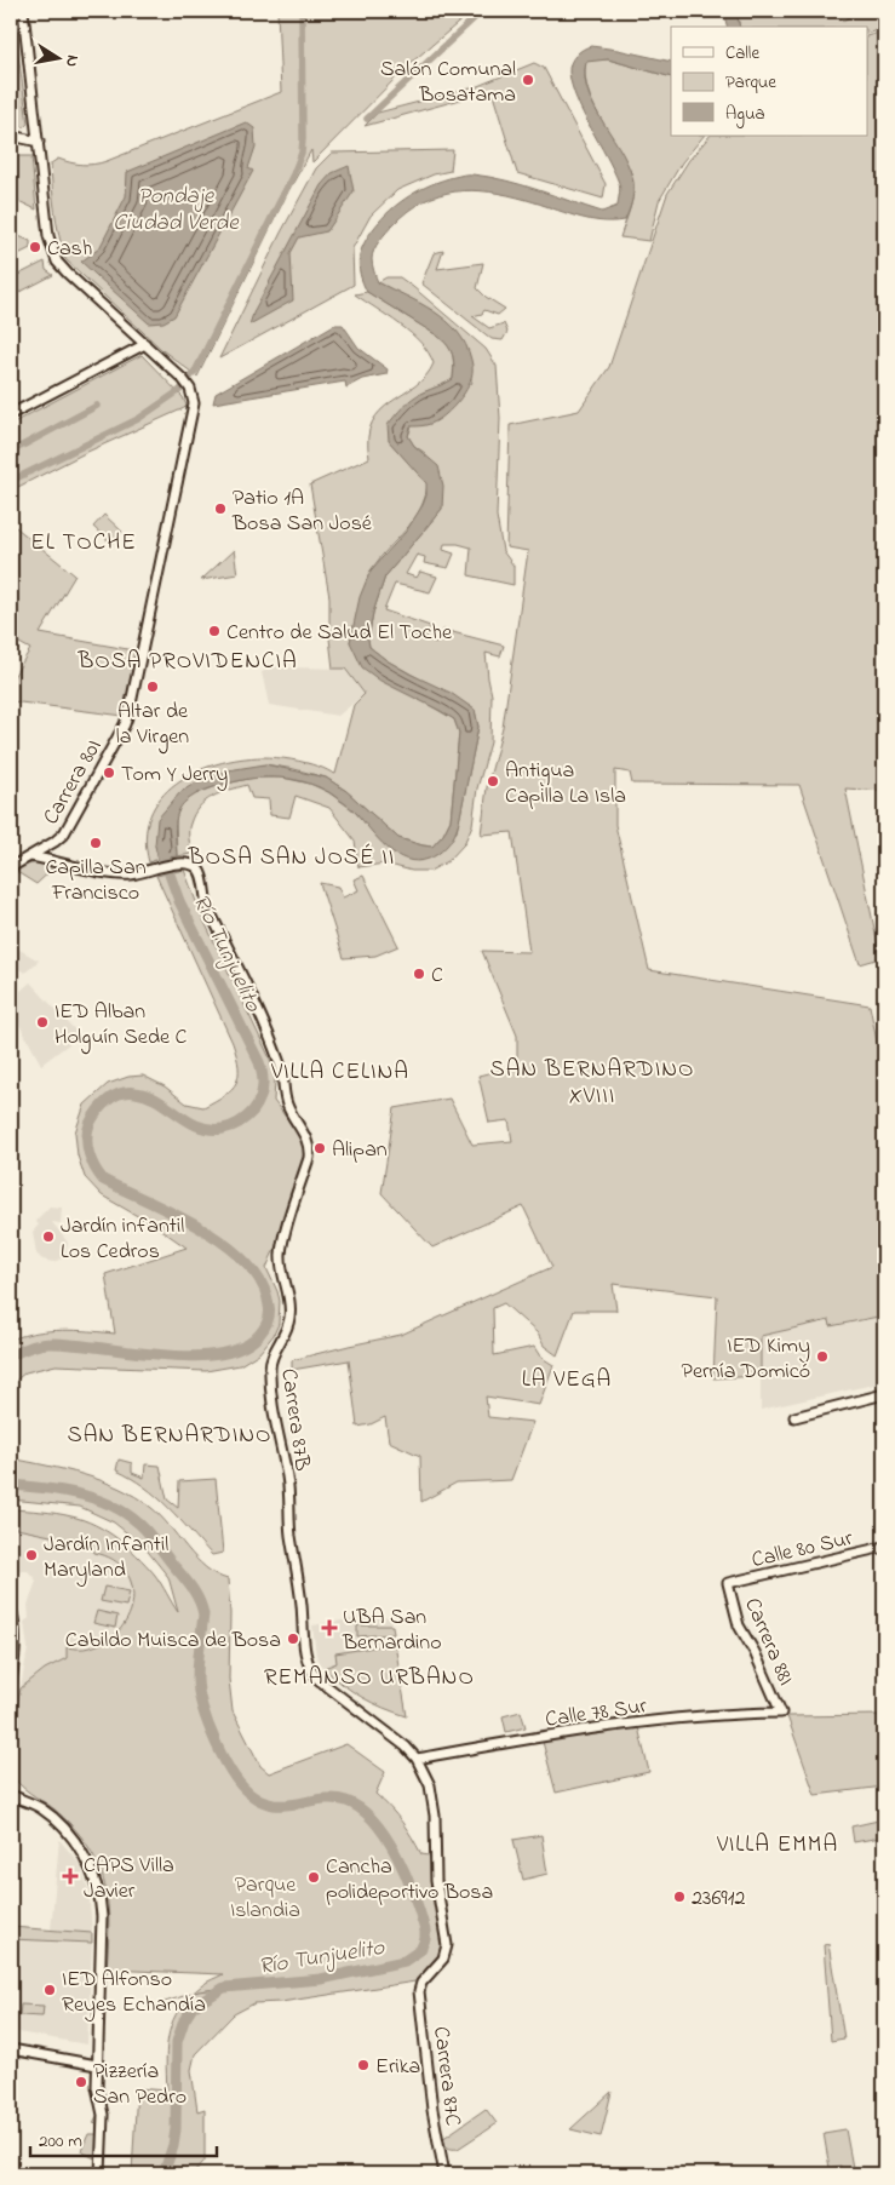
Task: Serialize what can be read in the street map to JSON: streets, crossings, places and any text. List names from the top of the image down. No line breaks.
{"streets":{"street":["Carrera 80I","Carrera 87B","Calle 80 Sur","Carrera 88I","Calle 78 Sur","Carrera 87C"]},"crossings":[["Carrera 80I","Carrera 87B"],["Carrera 87B","Calle 78 Sur"],["Carrera 87B","Carrera 87C"],["Calle 80 Sur","Carrera 88I"],["Carrera 88I","Calle 78 Sur"],["Calle 78 Sur","Carrera 87C"]],"districts":["EL TOCHE","BOSA PROVIDENCIA","BOSA SAN JOSÉ II","SAN BERNARDINO XVIII","VILLA CELINA","LA VEGA","SAN BERNARDINO","REMANSO URBANO","VILLA EMMA"],"water":["Pondaje Ciudad Verde","Río Tunjuelito"],"parks":["Parque Islandia"],"places":{"other":["Salón Comunal Bosatama","Cash","Patio 1A Bosa San José","Centro de Salud El Toche","Altar de la Virgen","Tom Y Jerry","Antigua Capilla La Isla","Capilla San Francisco","C","IED Alban Holguín Sede C","Alipan","Jardín infantil Los Cedros","IED Kimy Pernía Domicó","Jardín Infantil Maryland","Cabildo Muisca de Bosa","Cancha polideportivo Bosa","236912","IED Alfonso Reyes Echandía","Erika","Pizzería San Pedro"],"health":["UBA San Bernardino","CAPS Villa Javier"]},"legend":["Calle","Parque","Agua"],"scale_bar":"200 m","north":"right"}
